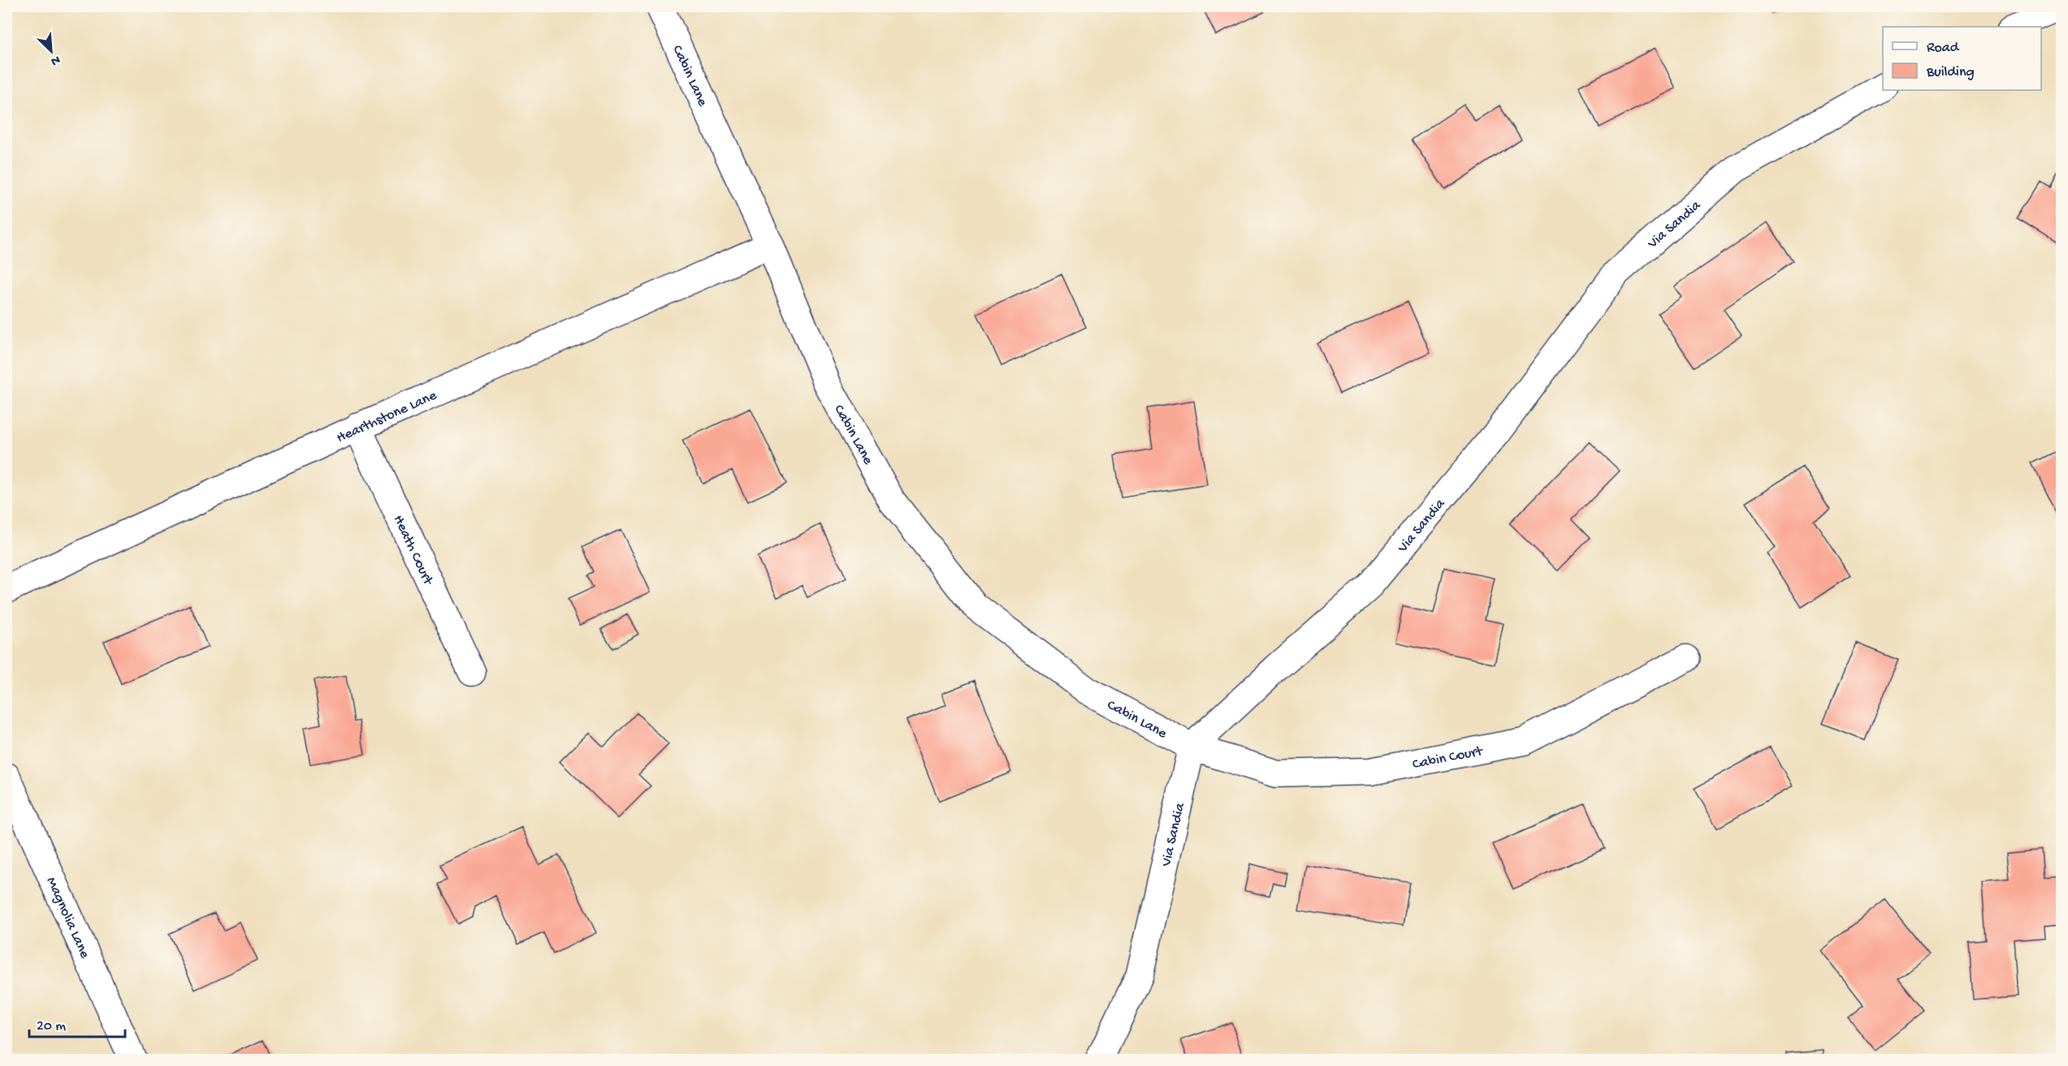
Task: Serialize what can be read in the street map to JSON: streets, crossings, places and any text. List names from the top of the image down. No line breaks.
{"streets":{"street":["Cabin Lane","Via Sandia","Hearthstone Lane","Heath Court","Cabin Court","Magnolia Lane"]},"crossings":[["Cabin Lane","Via Sandia"],["Cabin Lane","Hearthstone Lane"],["Cabin Lane","Cabin Court"],["Via Sandia","Cabin Court"],["Hearthstone Lane","Heath Court"]],"legend":["Road","Building"],"scale_bar":"20 m","north":"bottom right"}
